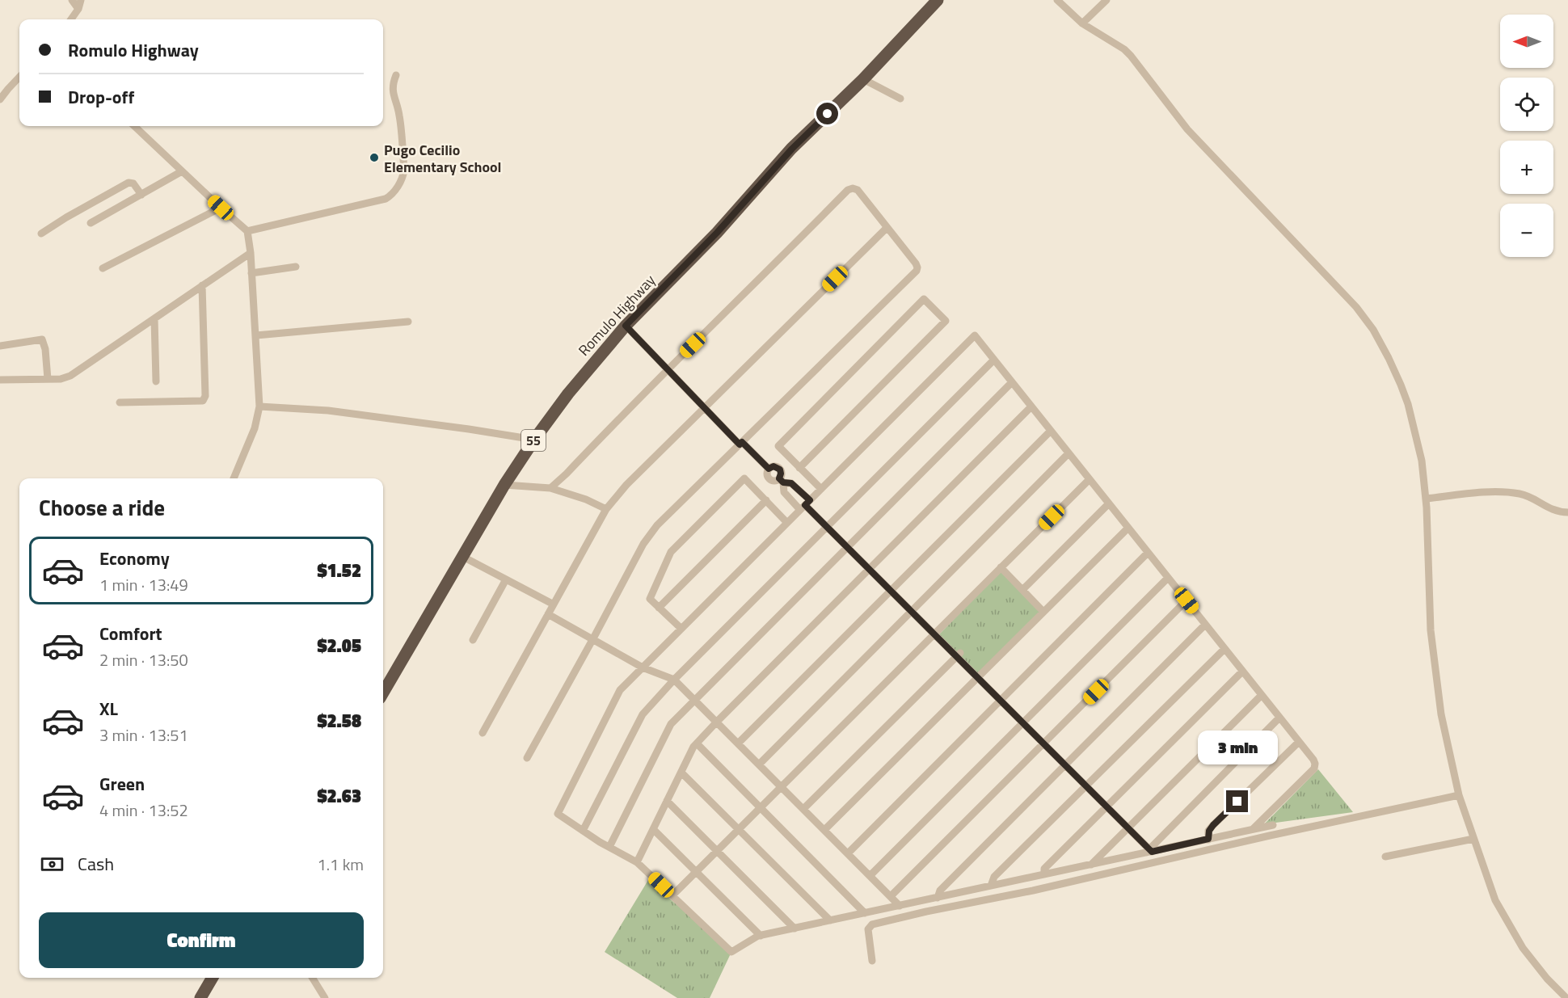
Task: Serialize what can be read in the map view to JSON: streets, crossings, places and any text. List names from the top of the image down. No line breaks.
{"streets":{"highway":["Romulo Highway","55"]},"places":["Pugo Cecilio Elementary School"],"north":"left","page":{"map_buttons":["+","−"],"banner":["Romulo Highway","Drop-off"],"heading":"Choose a ride","list":[{"name":"Economy","note":"1 min · 13:49","value":"$1.52"},{"name":"Comfort","note":"2 min · 13:50","value":"$2.05"},{"name":"XL","note":"3 min · 13:51","value":"$2.58"},{"name":"Green","note":"4 min · 13:52","value":"$2.63"}],"bubble":"3 min","pay":["Cash","1.1 km"],"buttons":"Confirm"}}
